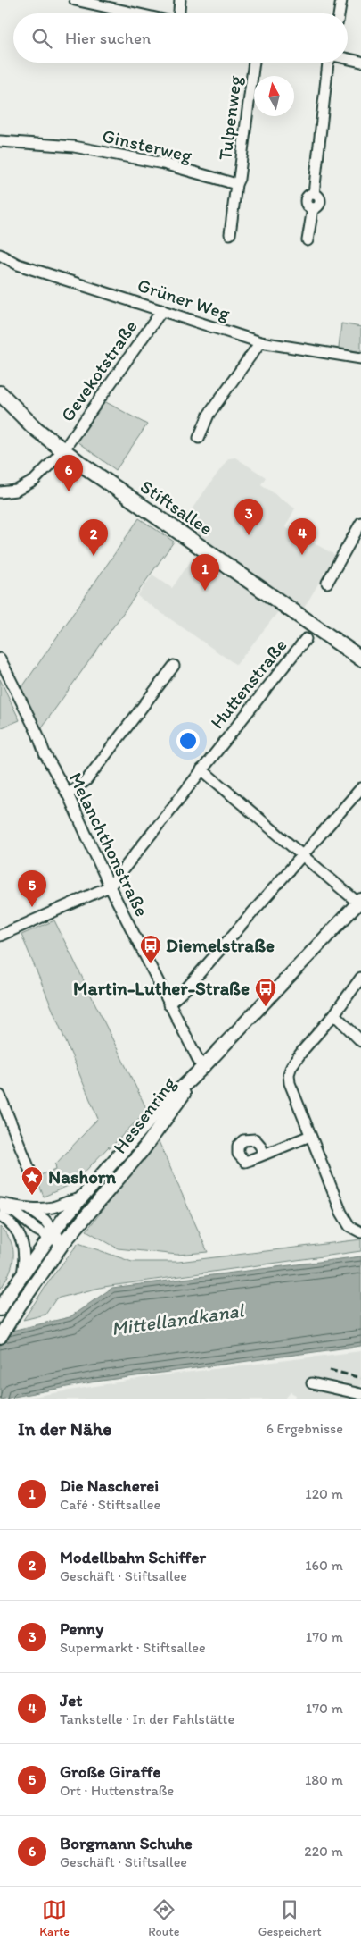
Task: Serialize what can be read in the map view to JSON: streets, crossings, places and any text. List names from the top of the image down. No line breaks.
{"streets":{"main road":["Stiftsallee"],"street":["Tulpenweg","Ginsterweg","Grüner Weg","Gevekotstraße","Huttenstraße","Melanchthonstraße","Hessenring"]},"crossings":[["Tulpenweg","Ginsterweg"],["Grüner Weg","Gevekotstraße"],["Gevekotstraße","Stiftsallee"],["Huttenstraße","Melanchthonstraße"],["Melanchthonstraße","Hessenring"]],"water":["Mittellandkanal"],"places":{"bus stop":["Diemelstraße","Martin-Luther-Straße"],"place":["Nashorn"]},"north":"top","page":{"search":"Hier suchen","pins":["6","3","4","2","1","5"],"heading":["In der Nähe","6 Ergebnisse"],"list":[{"mark":"1","name":"Die Nascherei","note":"Café · Stiftsallee","value":"120 m"},{"mark":"2","name":"Modellbahn Schiffer","note":"Geschäft · Stiftsallee","value":"160 m"},{"mark":"3","name":"Penny","note":"Supermarkt · Stiftsallee","value":"170 m"},{"mark":"4","name":"Jet","note":"Tankstelle · In der Fahlstätte","value":"170 m"},{"mark":"5","name":"Große Giraffe","note":"Ort · Huttenstraße","value":"180 m"},{"mark":"6","name":"Borgmann Schuhe","note":"Geschäft · Stiftsallee","value":"220 m"}],"nav":["Karte","Route","Gespeichert"]}}
